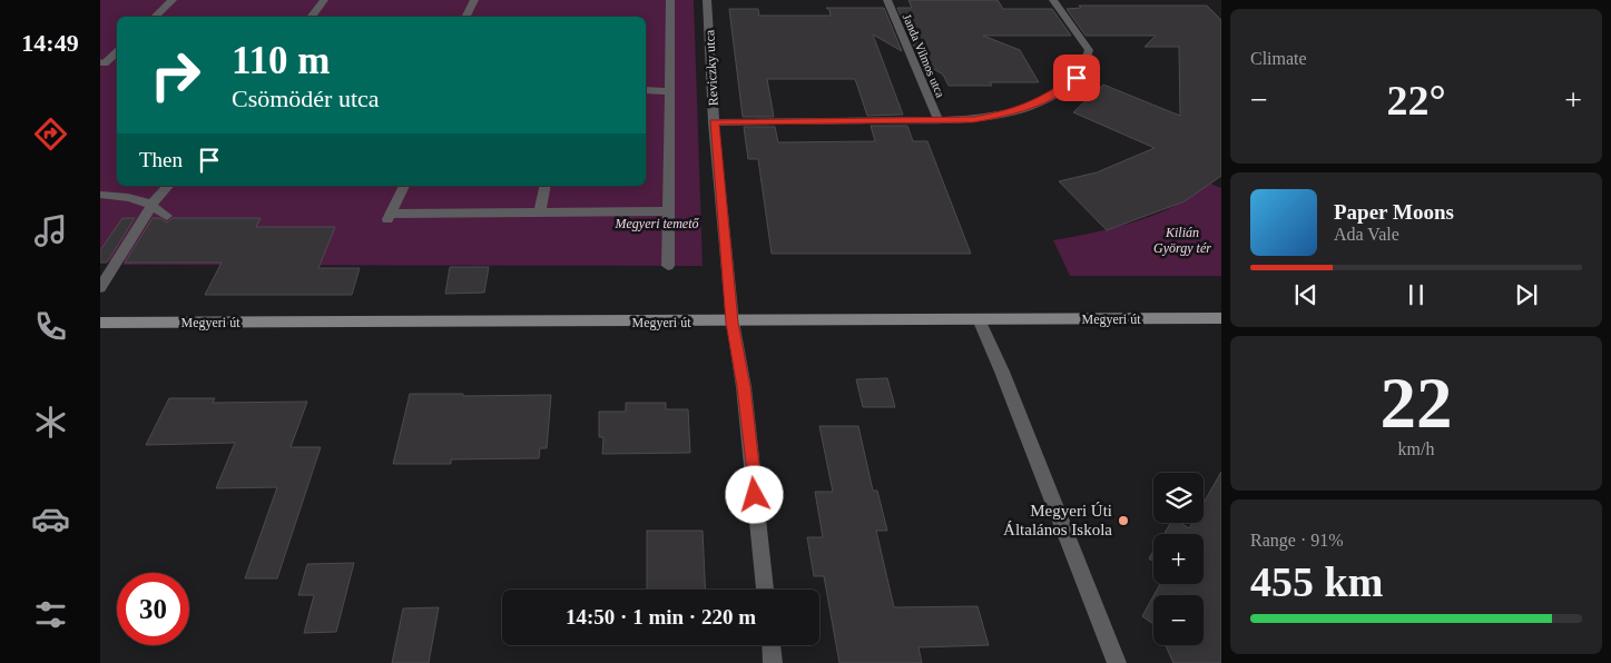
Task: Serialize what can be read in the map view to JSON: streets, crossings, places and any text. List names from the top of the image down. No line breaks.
{"streets":{"main road":["Megyeri út"],"street":["Janda Vilmos utca","Reviczky utca"]},"crossings":[["Reviczky utca","Megyeri út"]],"parks":["Megyeri temető","Kilián György tér"],"places":["Megyeri Úti Általános Iskola"],"page":{"tabs":"14:49","tile":["Climate",["22","km/h"],["Range · 91%","455 km"]],"turn":["110 m","Csömödér utca"],"heat":["−","22°","+"],"then":"Then","song":["Paper Moons","Ada Vale"],"map_buttons":["+","−"],"limit":"30","trip":"14:50 · 1 min · 220 m"}}
